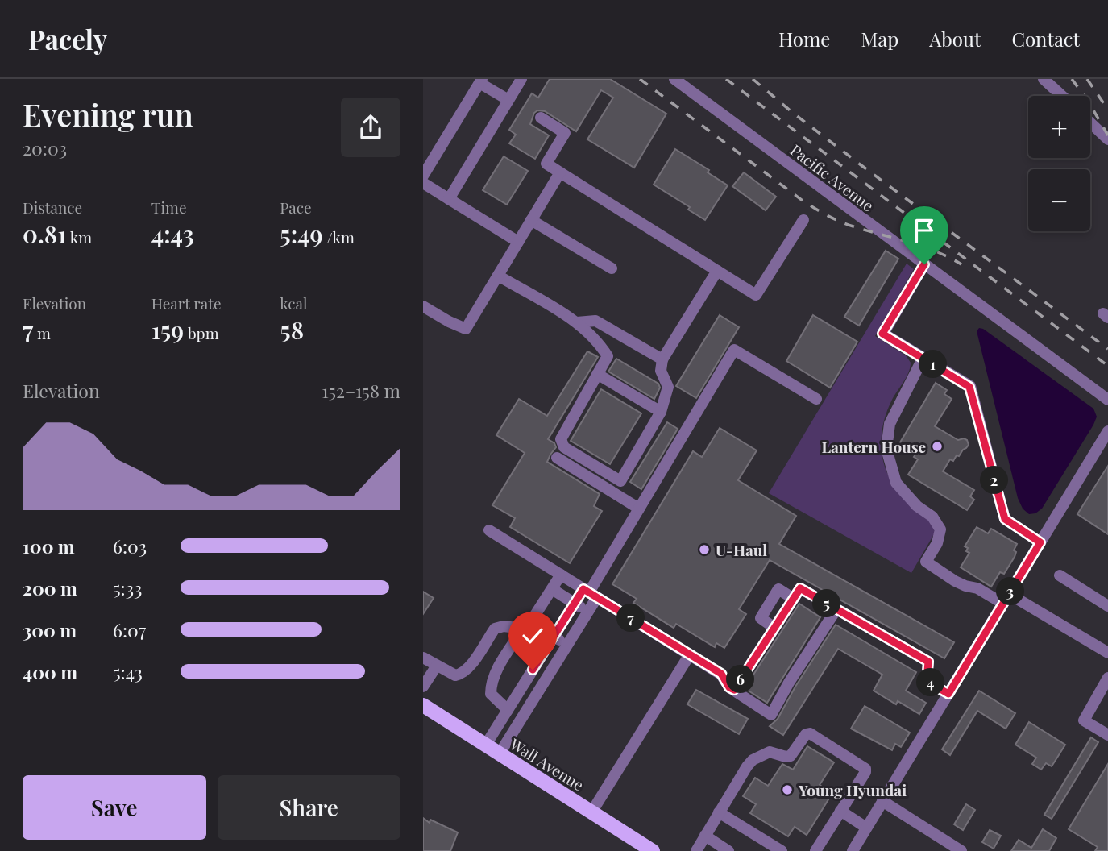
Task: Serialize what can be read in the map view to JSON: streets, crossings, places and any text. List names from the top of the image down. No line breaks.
{"streets":{"main road":["Wall Avenue"],"street":["Pacific Avenue"]},"places":["Lantern House","U-Haul","Young Hyundai"],"page":{"header":"Pacely","nav":["Home","Map","About","Contact"],"heading":["Evening run","20:03"],"map_buttons":["+","−"],"stats":[["Distance","0.81 km"],["Time","4:43"],["Pace","5:49 /km"],["Elevation","7 m"],["Heart rate","159 bpm"],["kcal","58"]],"pins":["1","2","3","5","7","6","4"],"chart":["Elevation","152–158 m"],"list":[{"name":"100 m","note":"6:03"},{"name":"200 m","note":"5:33"},{"name":"300 m","note":"6:07"},{"name":"400 m","note":"5:43"}],"buttons":["Save","Share"]}}
